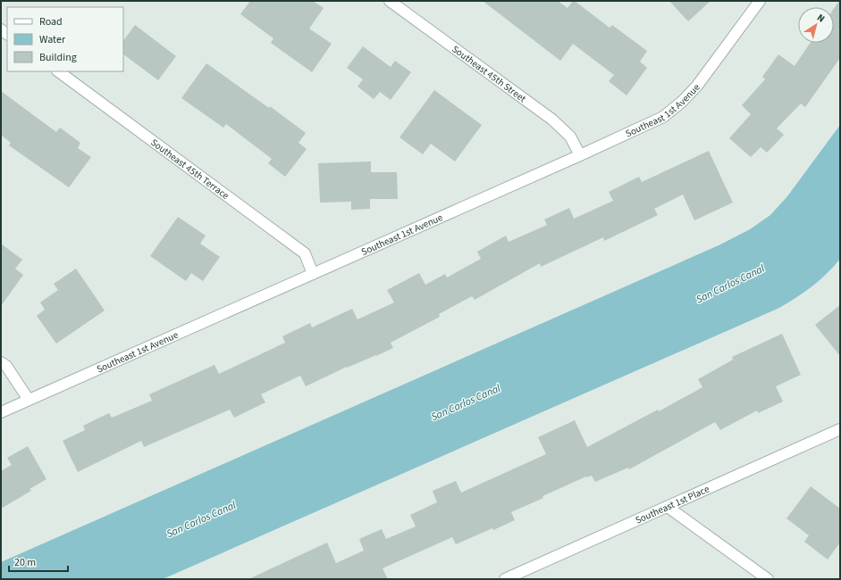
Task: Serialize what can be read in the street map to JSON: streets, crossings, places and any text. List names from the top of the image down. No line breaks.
{"streets":{"street":["Southeast 45th Street","Southeast 1st Avenue","Southeast 45th Terrace","Southeast 1st Place"]},"crossings":[["Southeast 45th Street","Southeast 1st Avenue"],["Southeast 1st Avenue","Southeast 45th Terrace"]],"water":["San Carlos Canal"],"legend":["Road","Water","Building"],"scale_bar":"20 m","north":"top right"}
